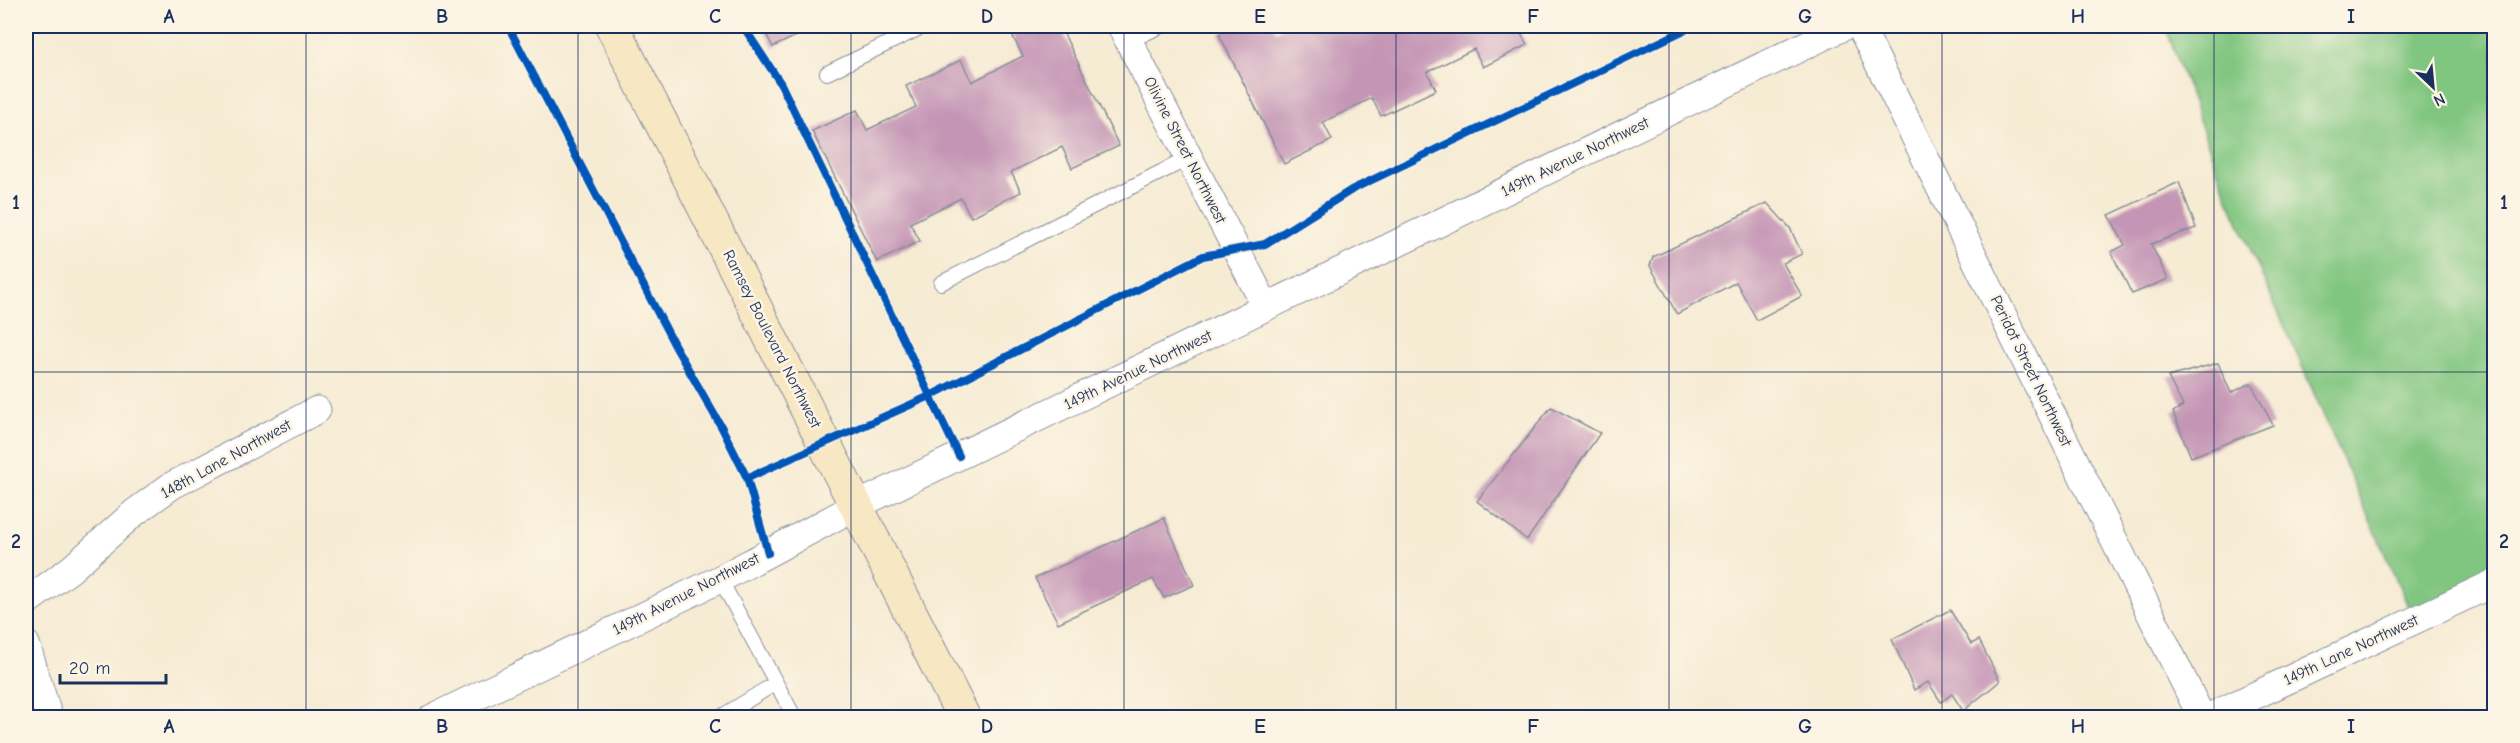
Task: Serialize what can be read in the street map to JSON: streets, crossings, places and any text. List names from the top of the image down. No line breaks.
{"streets":{"street":["Olivine Street Northwest","149th Avenue Northwest","Ramsey Boulevard Northwest","Peridot Street Northwest","148th Lane Northwest","149th Lane Northwest"]},"crossings":[["Olivine Street Northwest","149th Avenue Northwest"],["149th Avenue Northwest","Ramsey Boulevard Northwest"]],"scale_bar":"20 m","north":"bottom right","grid":{"columns":["A","B","C","D","E","F","G","H","I"],"rows":["1","2"]}}
